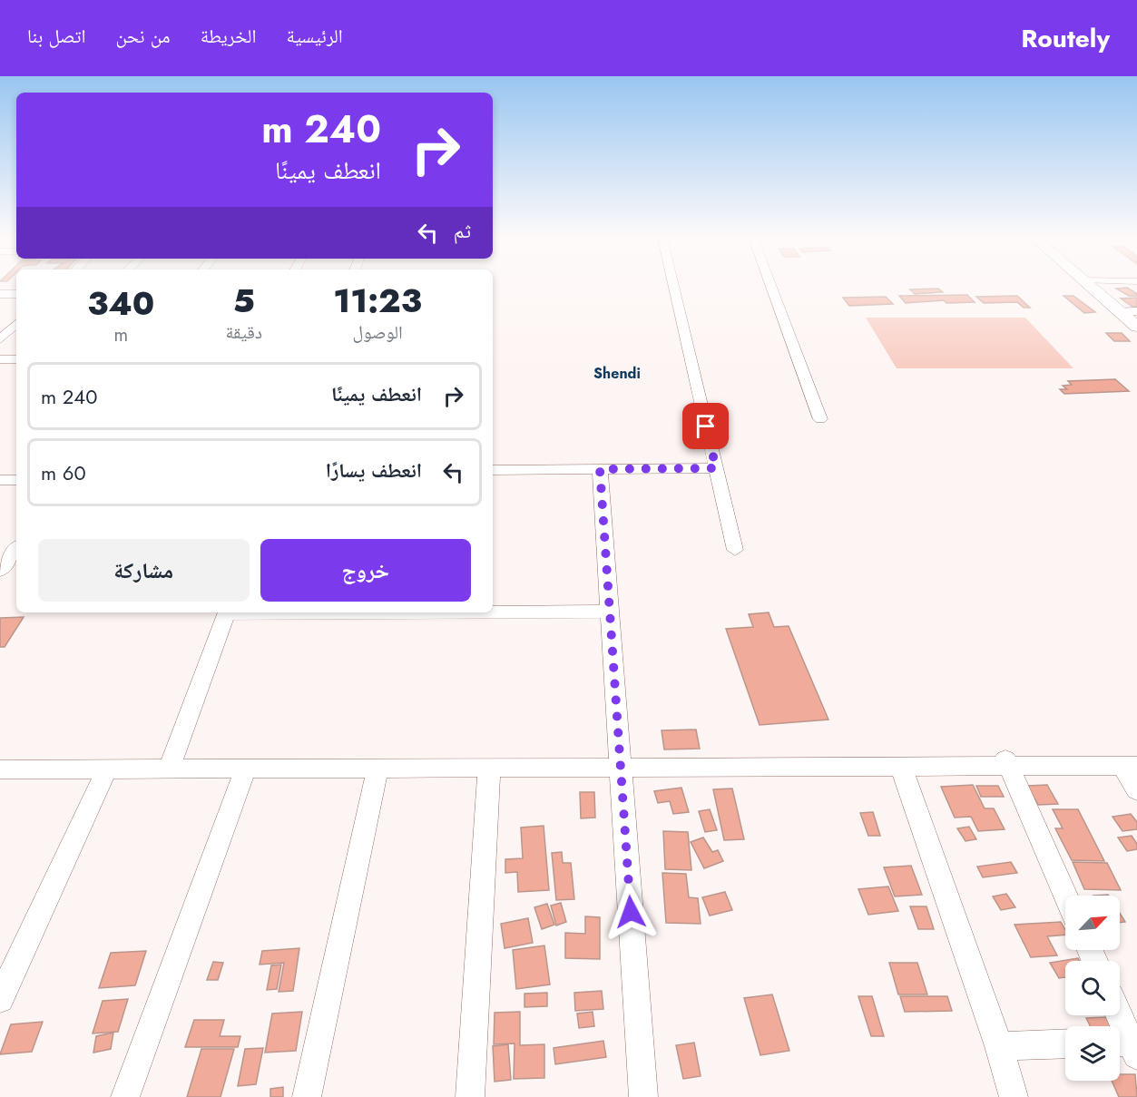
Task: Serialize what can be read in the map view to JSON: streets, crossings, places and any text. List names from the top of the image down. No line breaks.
{"districts":["Shendi"],"north":"top right","page":{"header":"Routely","nav":["الرئيسية","الخريطة","من نحن","اتصل بنا"],"turn":["240 m","انعطف يمينًا"],"then":"ثم","eta":["11:23","الوصول","5","دقيقة","340","m"],"list":[{"name":"انعطف يمينًا","value":"240 m"},{"name":"انعطف يسارًا","value":"60 m"}],"buttons":["خروج","مشاركة"]}}
